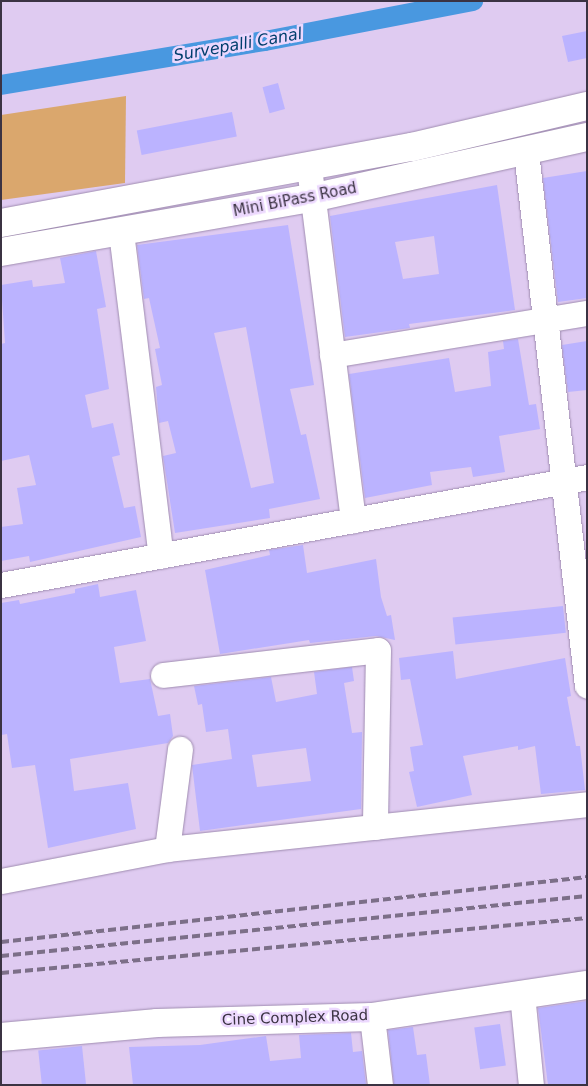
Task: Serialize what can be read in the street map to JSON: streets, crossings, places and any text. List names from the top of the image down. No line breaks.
{"streets":{"main road":["Mini BiPass Road","Cine Complex Road"]},"water":["Survepalli Canal"]}
